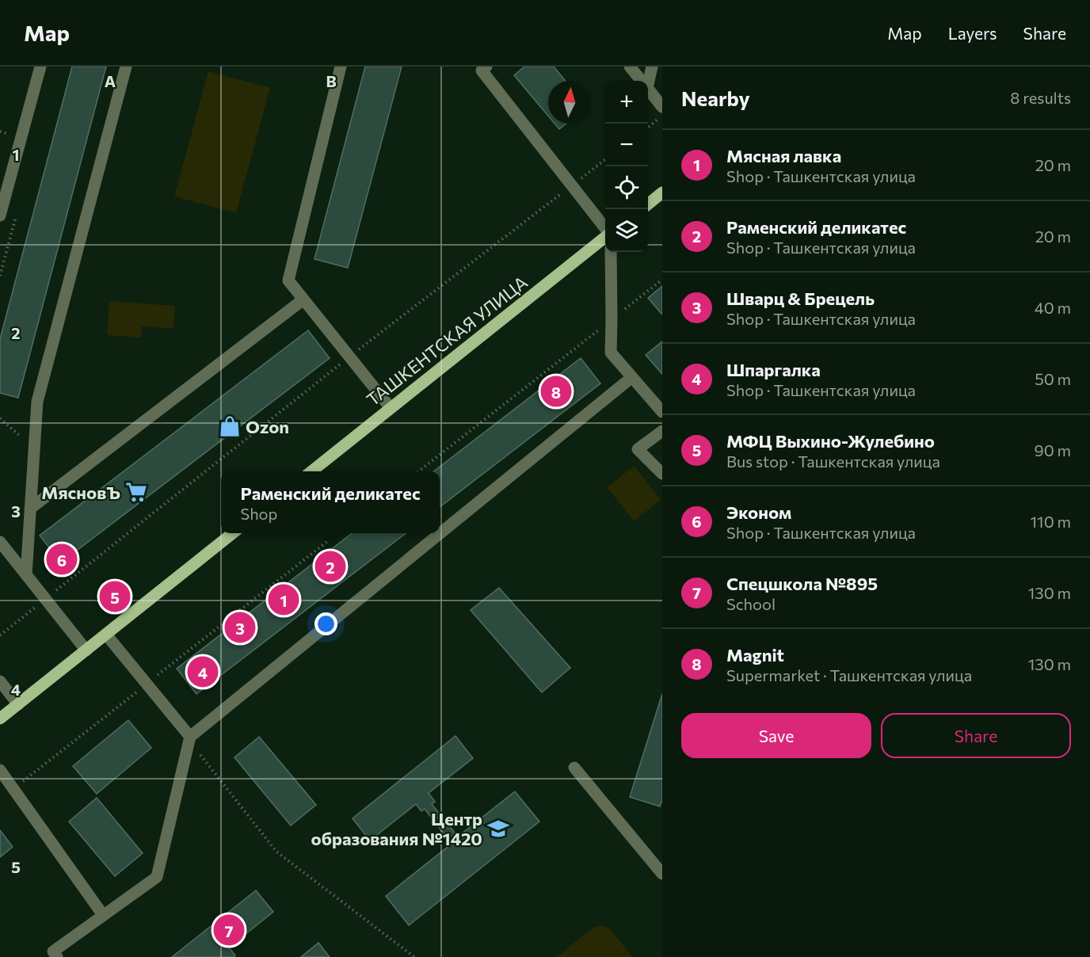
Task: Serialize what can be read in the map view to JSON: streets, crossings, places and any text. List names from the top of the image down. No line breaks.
{"streets":{"main road":["ТАШКЕНТСКАЯ УЛИЦА"]},"places":{"shop":["Ozon"],"supermarket":["МясновЪ"],"school or university":["Центр образования №1420"]},"north":"top","page":{"header":"Map","nav":["Map","Layers","Share"],"heading":["Nearby","8 results"],"map_buttons":["+","−"],"list":[{"mark":"1","name":"Мясная лавка","note":"Shop · Ташкентская улица","value":"20 m"},{"mark":"2","name":"Раменский деликатес","note":"Shop · Ташкентская улица","value":"20 m"},{"mark":"3","name":"Шварц & Брецель","note":"Shop · Ташкентская улица","value":"40 m"},{"mark":"4","name":"Шпаргалка","note":"Shop · Ташкентская улица","value":"50 m"},{"mark":"5","name":"МФЦ Выхино-Жулебино","note":"Bus stop · Ташкентская улица","value":"90 m"},{"mark":"6","name":"Эконом","note":"Shop · Ташкентская улица","value":"110 m"},{"mark":"7","name":"Спецшкола №895","note":"School","value":"130 m"},{"mark":"8","name":"Magnit","note":"Supermarket · Ташкентская улица","value":"130 m"}],"pins":["8","6","2","5","1","3","4","7"],"popup":["Раменский деликатес","Shop"],"buttons":["Save","Share"]},"grid":{"columns":["A","B"],"rows":["1","2","3","4","5"]}}
